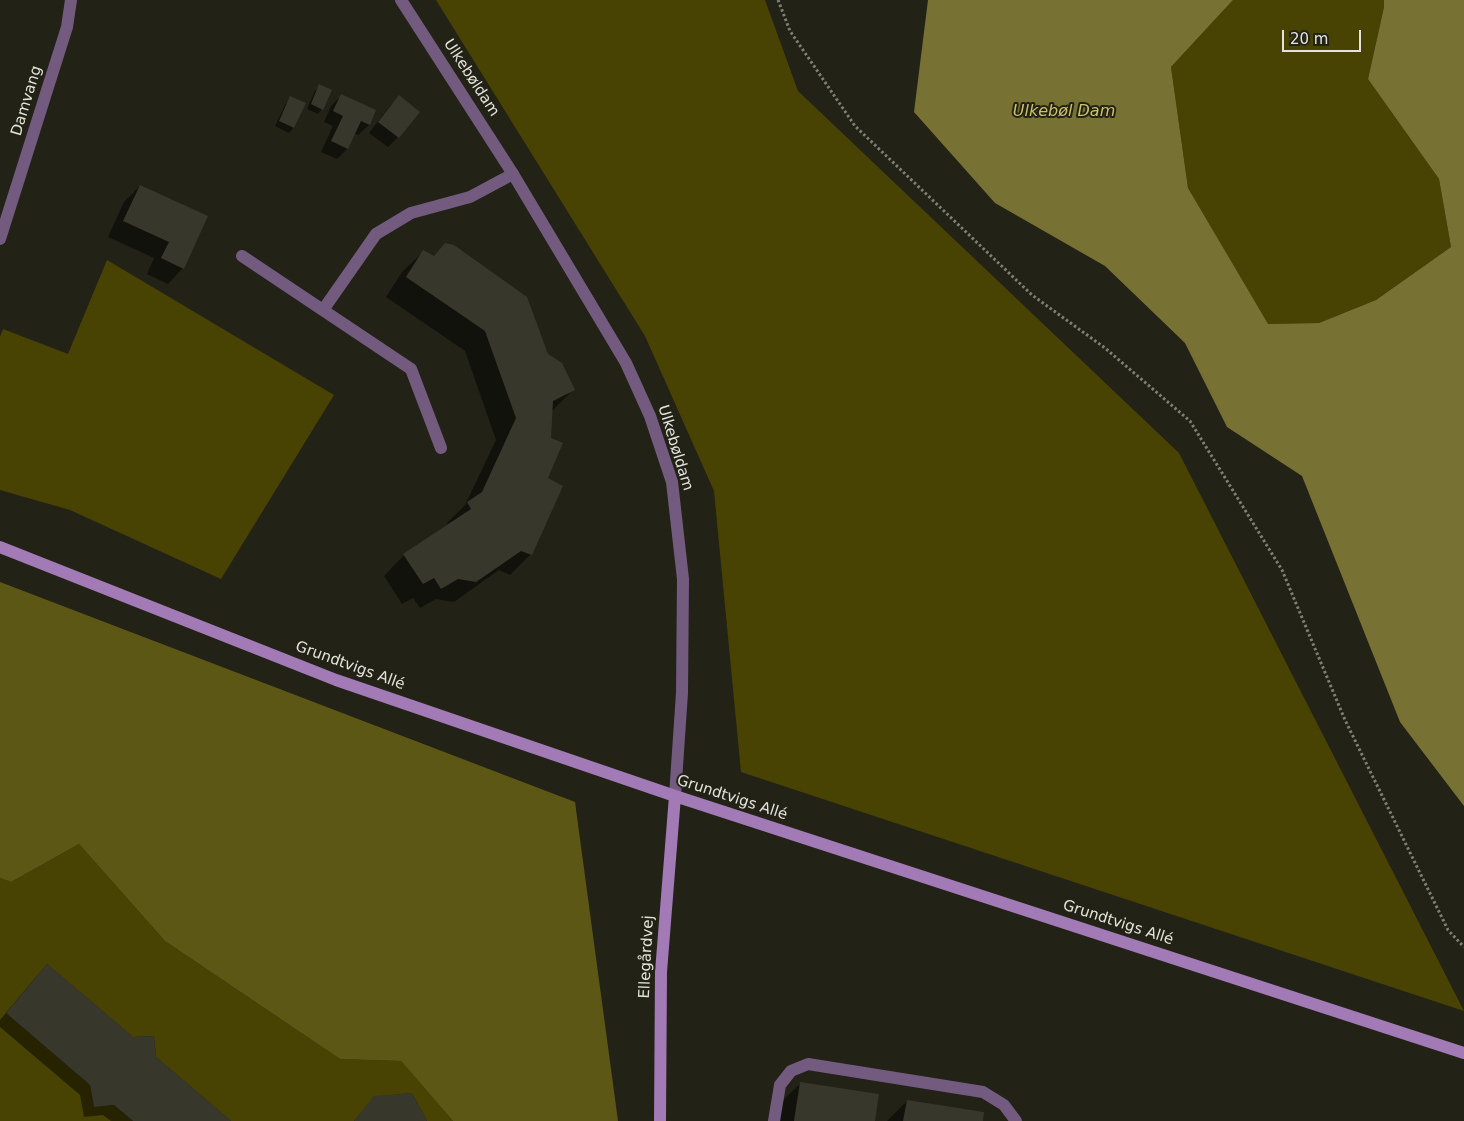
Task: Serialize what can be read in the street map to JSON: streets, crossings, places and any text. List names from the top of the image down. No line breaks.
{"streets":{"street":["Ulkebøldam","Damvang","Grundtvigs Allé","Ellegårdvej"]},"crossings":[["Ulkebøldam","Grundtvigs Allé"],["Ulkebøldam","Ellegårdvej"],["Grundtvigs Allé","Ellegårdvej"]],"water":["Ulkebøl Dam"],"scale_bar":"20 m"}
